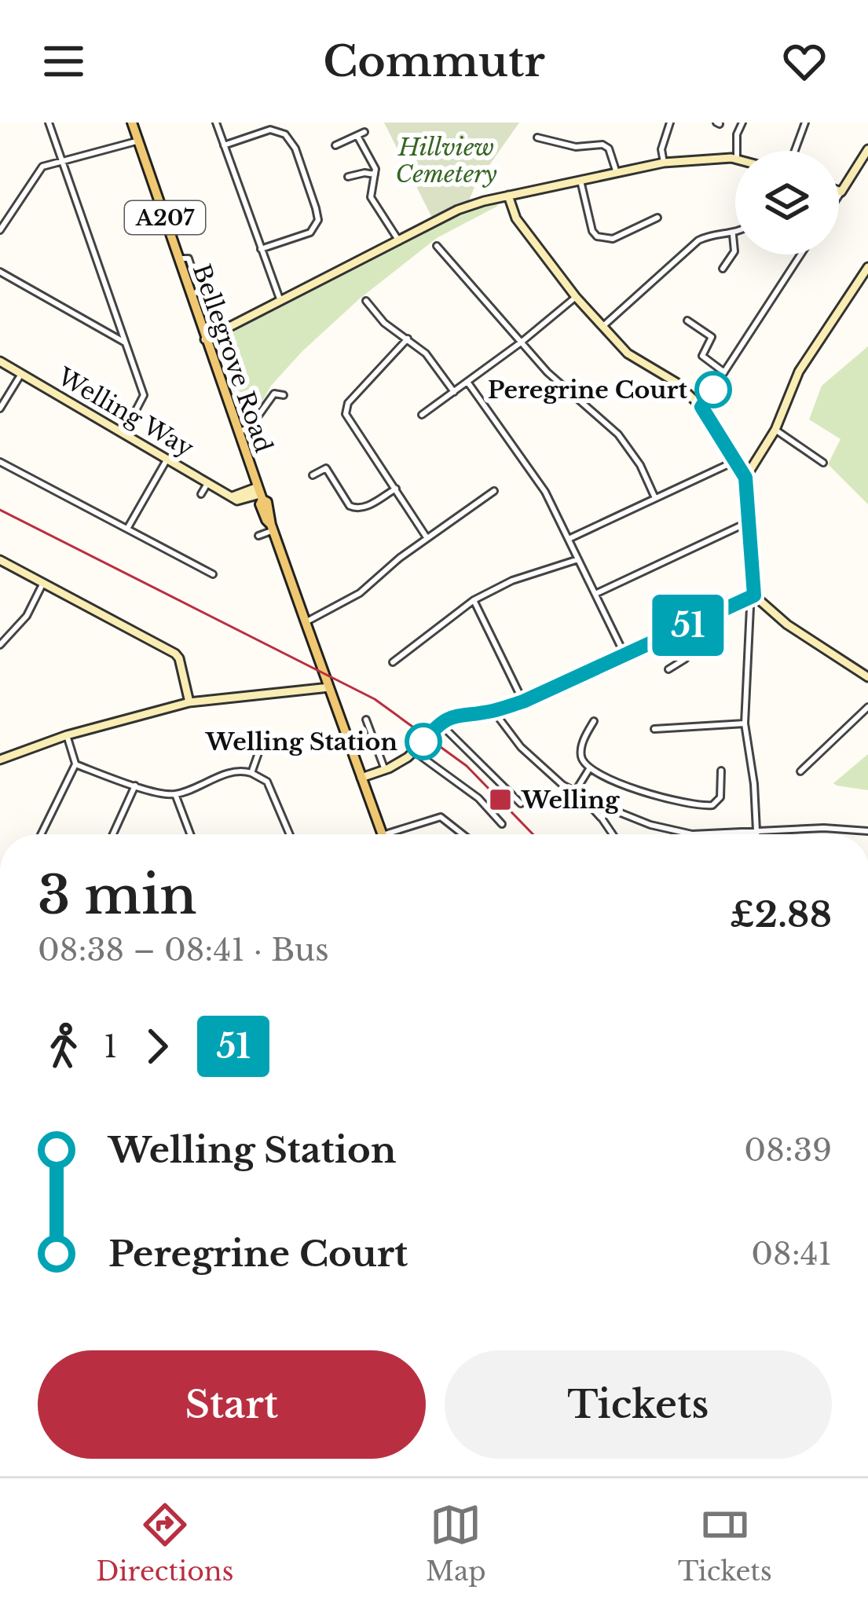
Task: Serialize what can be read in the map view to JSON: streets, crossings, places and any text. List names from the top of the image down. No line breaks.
{"streets":{"main road":["A207","Bellegrove Road"],"street":["Welling Way"]},"crossings":[["Bellegrove Road","Welling Way"]],"parks":["Hillview Cemetery"],"places":{"other":["Peregrine Court","Welling Station"],"transit":["Welling"]},"lines":["bus line 51"],"page":{"header":"Commutr","on_map":"51","heading":["3 min","08:38 – 08:41 · Bus","£2.88"],"legs":["1","51"],"list":[{"name":"Welling Station","value":"08:39"},{"name":"Peregrine Court","value":"08:41"}],"buttons":["Start","Tickets"],"tabs":["Directions","Map","Tickets"]}}
